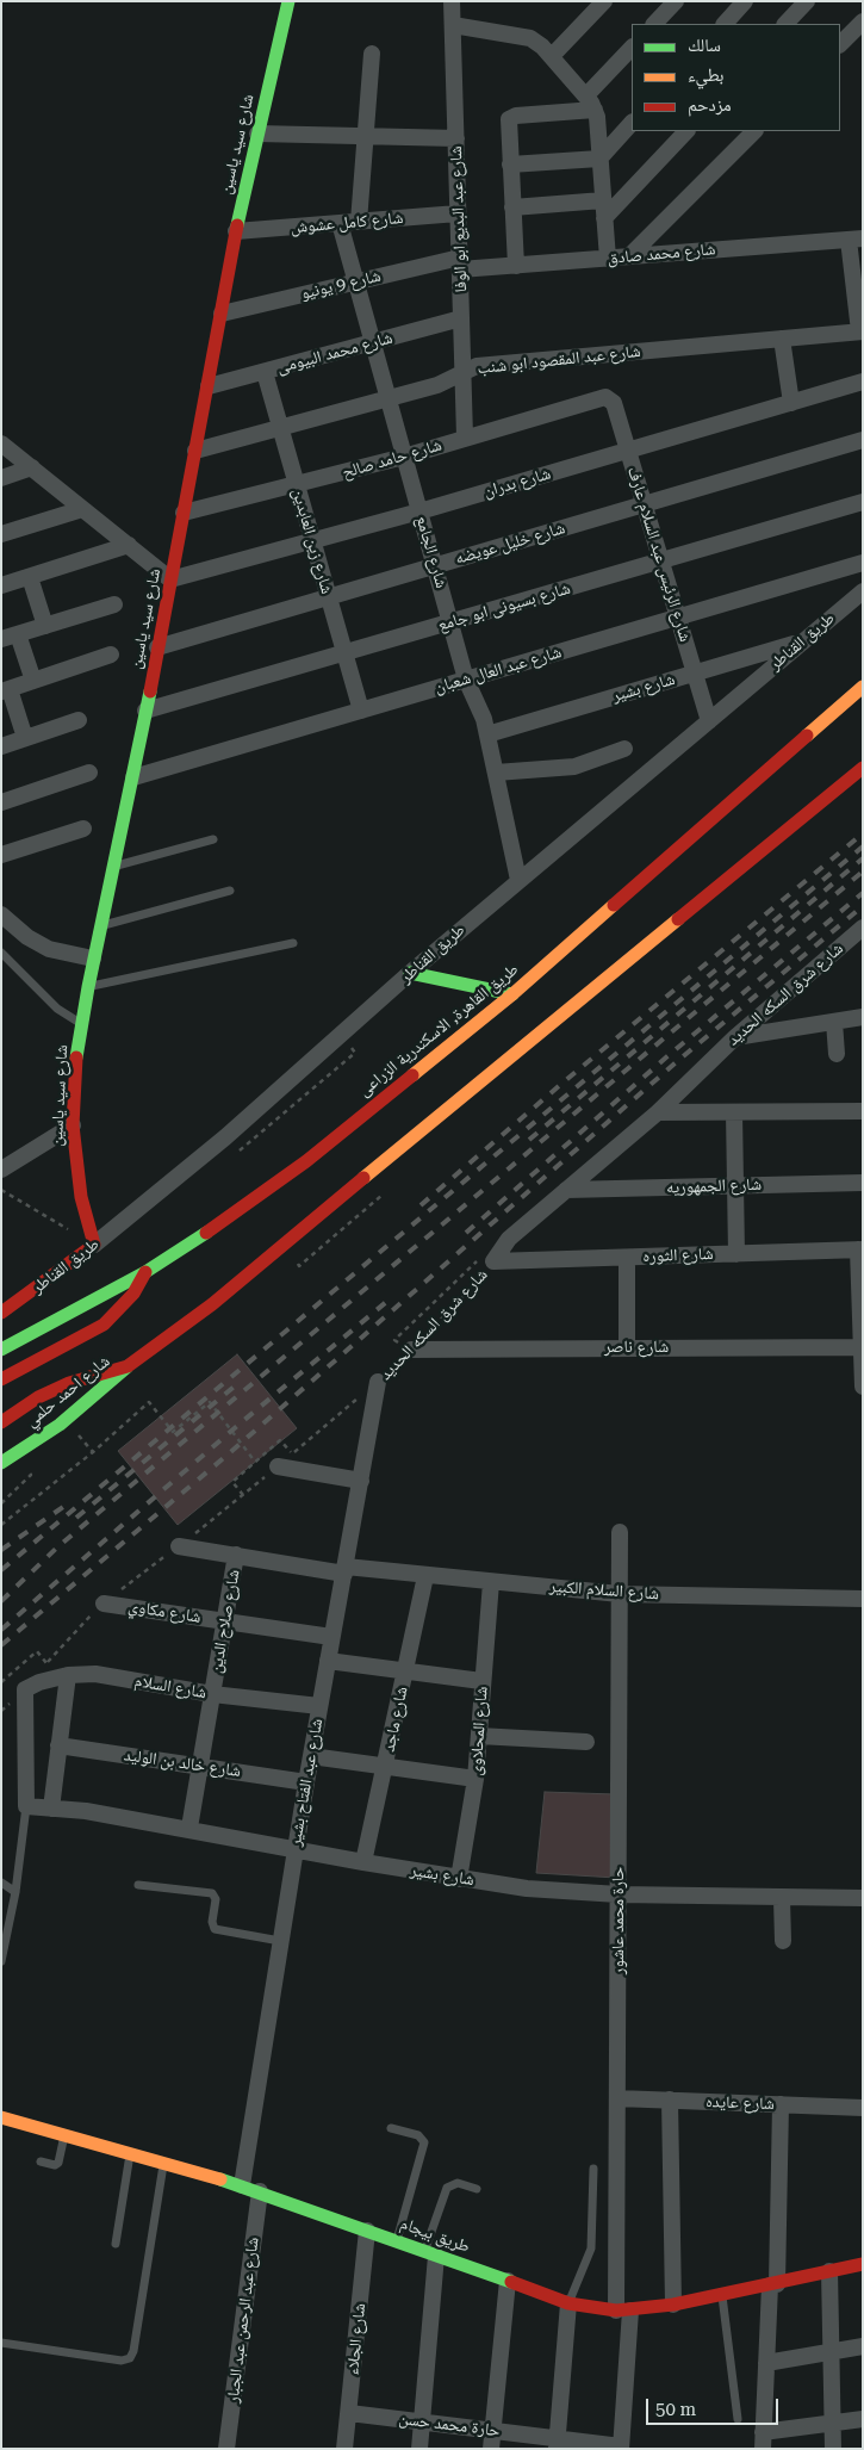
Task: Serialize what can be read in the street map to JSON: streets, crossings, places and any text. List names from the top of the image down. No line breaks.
{"streets":{"main road":["شارع سيد ياسين","طريق القناطر","طريق القاهرة, الاسكندرية الزراعى","شارع احمد حلمي","طريق بيجام"],"street":["شارع عبد البديع ابو الوفا","شارع كامل عشوش","شارع محمد صادق","شارع 9 يونيو","شارع محمد البيومى","شارع عبد المقصود ابو شنب","شارع حامد صالح","شارع بدران","شارع زين العابدين","شارع خليل عويضه","شارع الجامع","شارع الرئيس عبد السلام عارف","شارع بسيونى ابو جامع","شارع عبد العال شعبان","شارع بشير","شارع شرق السكه الحديد","شارع الجمهوريه","شارع الثوره","شارع ناصر","شارع السلام الكبير","شارع مكاوي","شارع صلاح الدين","شارع السلام","شارع ماجد","شارع المحلاوى","شارع خالد بن الوليد","شارع عبد الفتاح بشير","حارة محمد عاشور","شارع عايده","شارع عبد الرحمن عبد الجبار","شارع الجلاء","حارة محمد حسن"]},"crossings":[["شارع سيد ياسين","شارع كامل عشوش"],["شارع سيد ياسين","شارع 9 يونيو"],["شارع سيد ياسين","شارع محمد البيومى"],["شارع سيد ياسين","شارع عبد المقصود ابو شنب"],["شارع سيد ياسين","شارع حامد صالح"],["شارع سيد ياسين","شارع بدران"],["شارع سيد ياسين","شارع خليل عويضه"],["شارع سيد ياسين","شارع بسيونى ابو جامع"],["شارع سيد ياسين","طريق القناطر"],["شارع سيد ياسين","شارع عبد العال شعبان"],["شارع عبد البديع ابو الوفا","شارع كامل عشوش"],["شارع عبد البديع ابو الوفا","شارع محمد صادق"],["شارع عبد البديع ابو الوفا","شارع 9 يونيو"],["شارع عبد البديع ابو الوفا","شارع محمد البيومى"],["شارع عبد البديع ابو الوفا","شارع عبد المقصود ابو شنب"],["شارع عبد البديع ابو الوفا","شارع حامد صالح"],["شارع كامل عشوش","شارع الجامع"],["شارع محمد صادق","شارع 9 يونيو"],["شارع 9 يونيو","شارع الجامع"],["شارع محمد البيومى","شارع زين العابدين"],["شارع محمد البيومى","شارع الجامع"],["شارع عبد المقصود ابو شنب","شارع زين العابدين"],["شارع عبد المقصود ابو شنب","شارع الجامع"],["شارع حامد صالح","شارع زين العابدين"],["شارع حامد صالح","شارع الجامع"],["شارع حامد صالح","شارع الرئيس عبد السلام عارف"],["شارع بدران","شارع زين العابدين"],["شارع بدران","شارع الجامع"],["شارع بدران","شارع الرئيس عبد السلام عارف"],["شارع زين العابدين","شارع خليل عويضه"],["شارع زين العابدين","شارع بسيونى ابو جامع"],["شارع زين العابدين","شارع عبد العال شعبان"],["شارع خليل عويضه","شارع الجامع"],["شارع خليل عويضه","شارع الرئيس عبد السلام عارف"],["شارع الجامع","شارع بسيونى ابو جامع"],["شارع الجامع","طريق القناطر"],["شارع الجامع","شارع عبد العال شعبان"],["شارع الجامع","شارع بشير"],["شارع الرئيس عبد السلام عارف","شارع بسيونى ابو جامع"],["شارع الرئيس عبد السلام عارف","طريق القناطر"],["شارع الرئيس عبد السلام عارف","شارع عبد العال شعبان"],["شارع الرئيس عبد السلام عارف","شارع بشير"],["طريق القناطر","شارع بشير"],["شارع بشير","شارع صلاح الدين"],["شارع بشير","شارع ماجد"],["شارع بشير","شارع المحلاوى"],["شارع بشير","شارع عبد الفتاح بشير"],["شارع بشير","حارة محمد عاشور"],["شارع شرق السكه الحديد","شارع الجمهوريه"],["شارع شرق السكه الحديد","شارع الثوره"],["شارع شرق السكه الحديد","شارع ناصر"],["شارع شرق السكه الحديد","شارع السلام الكبير"],["شارع شرق السكه الحديد","شارع مكاوي"],["شارع شرق السكه الحديد","شارع السلام"],["شارع شرق السكه الحديد","شارع عبد الفتاح بشير"],["طريق القاهرة, الاسكندرية الزراعى","شارع احمد حلمي"],["شارع السلام الكبير","شارع صلاح الدين"],["شارع السلام الكبير","شارع ماجد"],["شارع السلام الكبير","شارع المحلاوى"],["شارع السلام الكبير","شارع عبد الفتاح بشير"],["شارع السلام الكبير","حارة محمد عاشور"],["شارع مكاوي","شارع صلاح الدين"],["شارع مكاوي","شارع عبد الفتاح بشير"],["شارع صلاح الدين","شارع السلام"],["شارع صلاح الدين","شارع خالد بن الوليد"],["شارع السلام","شارع عبد الفتاح بشير"],["شارع خالد بن الوليد","شارع عبد الفتاح بشير"],["شارع عبد الفتاح بشير","طريق بيجام"],["حارة محمد عاشور","شارع عايده"],["حارة محمد عاشور","طريق بيجام"],["حارة محمد عاشور","حارة محمد حسن"],["طريق بيجام","شارع عبد الرحمن عبد الجبار"],["طريق بيجام","شارع الجلاء"],["شارع الجلاء","حارة محمد حسن"]],"legend":["سالك","بطيء","مزدحم"],"scale_bar":"50 m"}
